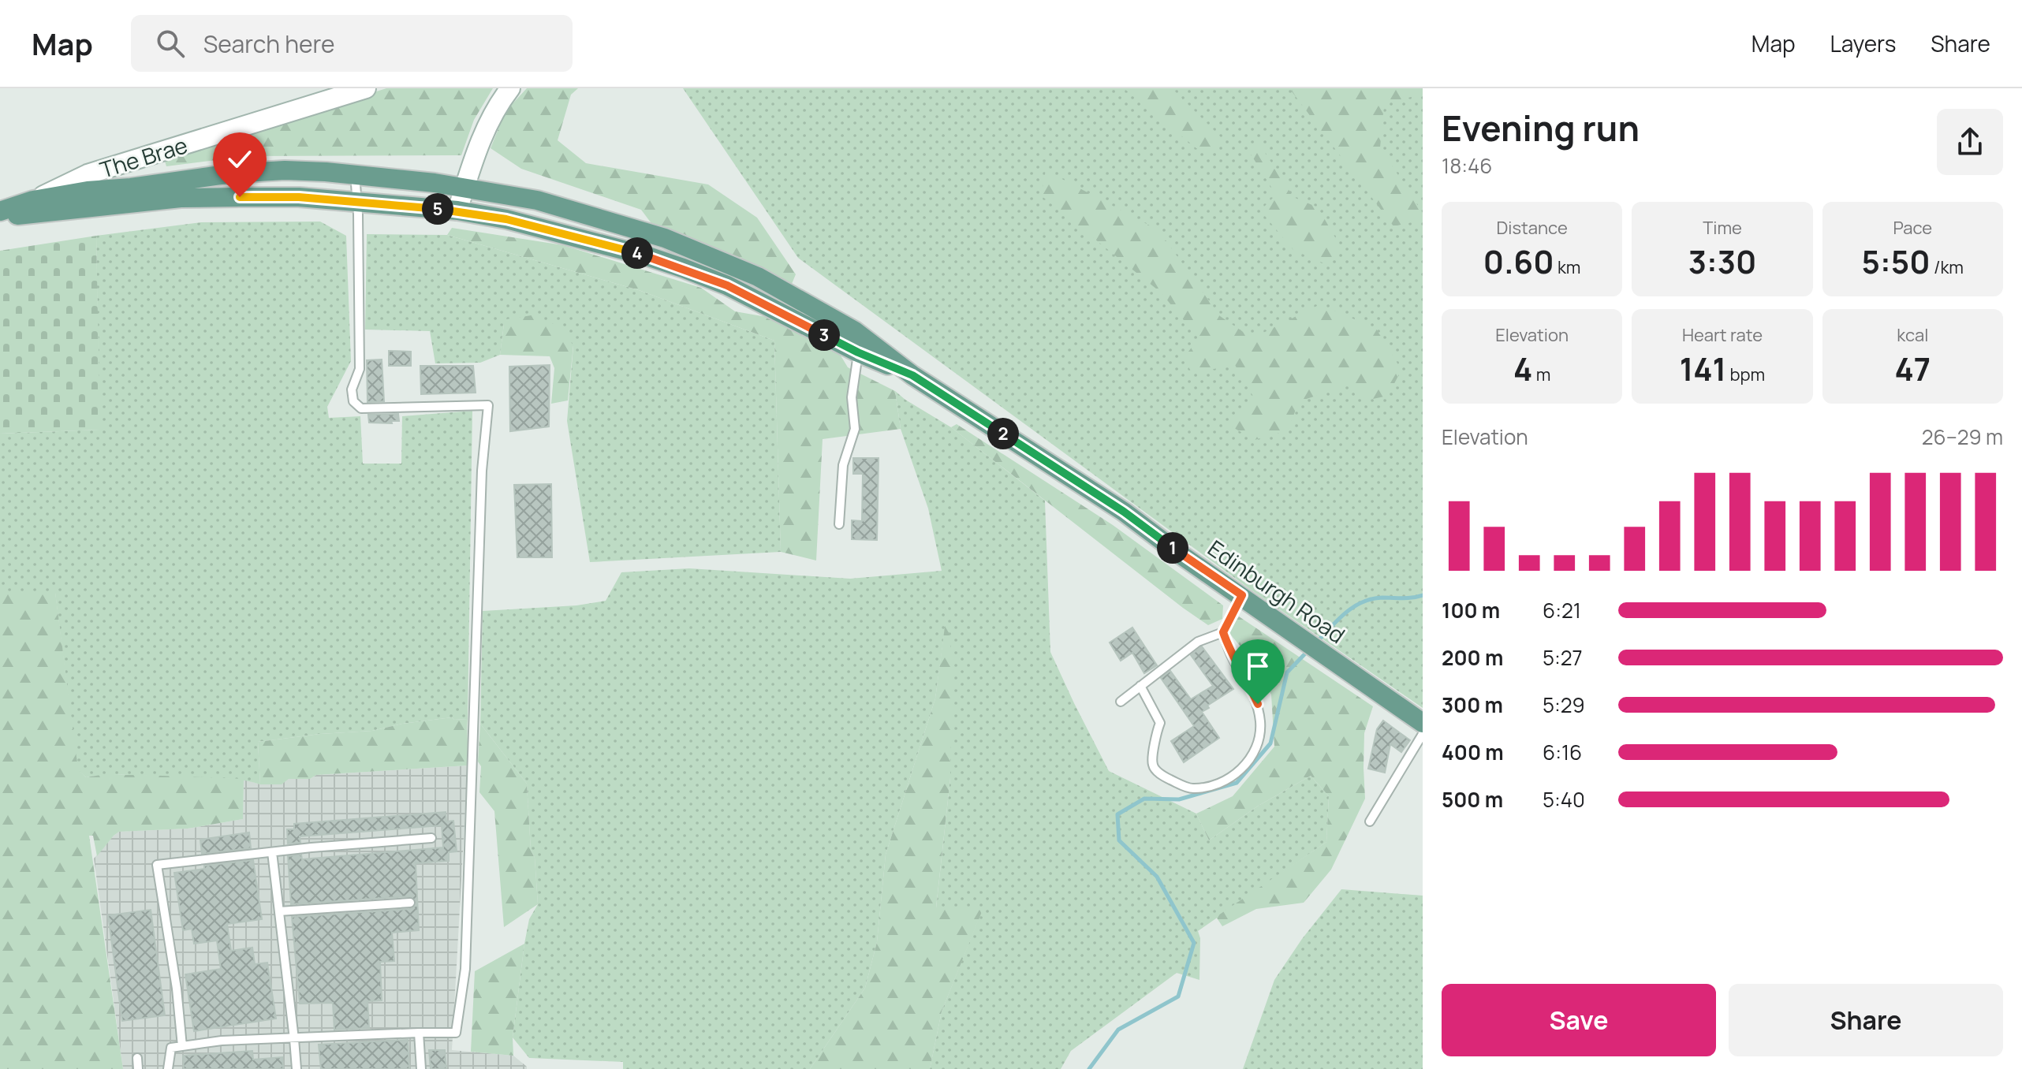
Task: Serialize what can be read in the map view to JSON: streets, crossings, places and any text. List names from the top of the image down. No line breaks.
{"streets":{"main road":["The Brae","Edinburgh Road"]},"page":{"header":"Map","search":"Search here","nav":["Map","Layers","Share"],"heading":["Evening run","18:46"],"pins":["5","4","3","2","1"],"stats":[["Distance","0.60 km"],["Time","3:30"],["Pace","5:50 /km"],["Elevation","4 m"],["Heart rate","141 bpm"],["kcal","47"]],"chart":["Elevation","26–29 m"],"list":[{"name":"100 m","note":"6:21"},{"name":"200 m","note":"5:27"},{"name":"300 m","note":"5:29"},{"name":"400 m","note":"6:16"},{"name":"500 m","note":"5:40"}],"buttons":["Save","Share"]}}
